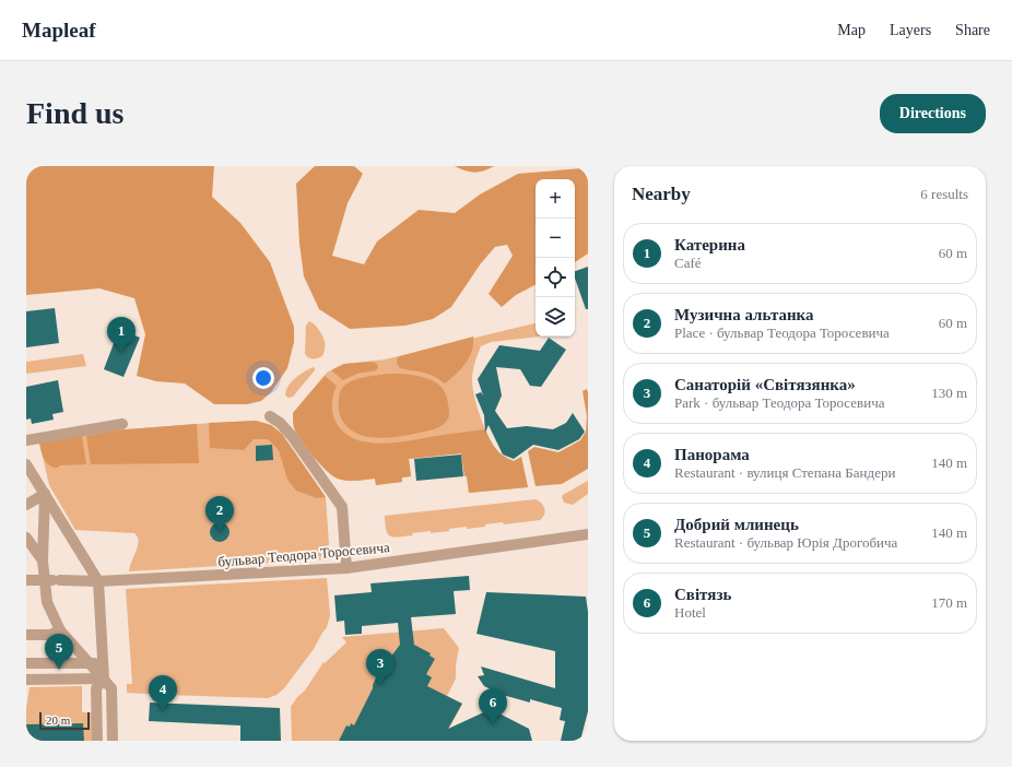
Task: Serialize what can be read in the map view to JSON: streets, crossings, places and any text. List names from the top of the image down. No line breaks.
{"streets":{"street":["бульвар Теодора Торосевича"]},"scale_bar":"20 m","page":{"header":"Mapleaf","nav":["Map","Layers","Share"],"buttons":"Directions","title":"Find us","heading":["Nearby","6 results"],"map_buttons":["+","−"],"list":[{"mark":"1","name":"Катерина","note":"Café","value":"60 m"},{"mark":"2","name":"Музична альтанка","note":"Place · бульвар Теодора Торосевича","value":"60 m"},{"mark":"3","name":"Санаторій «Світязянка»","note":"Park · бульвар Теодора Торосевича","value":"130 m"},{"mark":"4","name":"Панорама","note":"Restaurant · вулиця Степана Бандери","value":"140 m"},{"mark":"5","name":"Добрий млинець","note":"Restaurant · бульвар Юрія Дрогобича","value":"140 m"},{"mark":"6","name":"Світязь","note":"Hotel","value":"170 m"}],"pins":["1","2","5","3","4","6"],"scale":"20 m"}}
